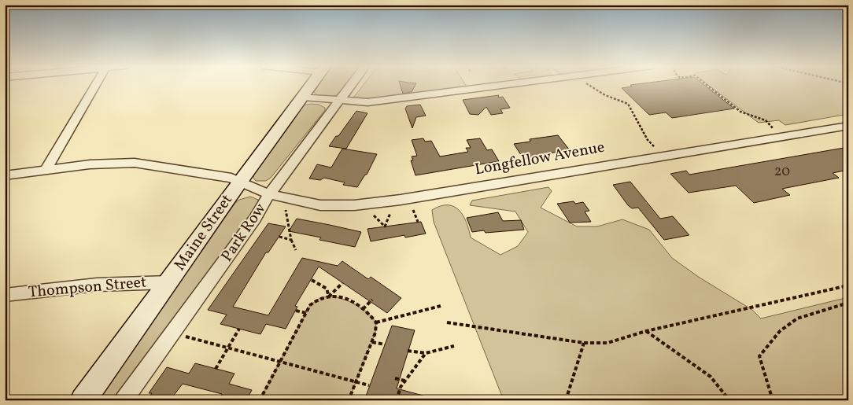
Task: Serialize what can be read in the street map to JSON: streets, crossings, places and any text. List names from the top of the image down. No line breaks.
{"streets":{"street":["Longfellow Avenue","Maine Street","Park Row","Thompson Street"]},"crossings":[["Longfellow Avenue","Maine Street"],["Longfellow Avenue","Park Row"],["Maine Street","Thompson Street"]],"house_numbers":["20"]}
